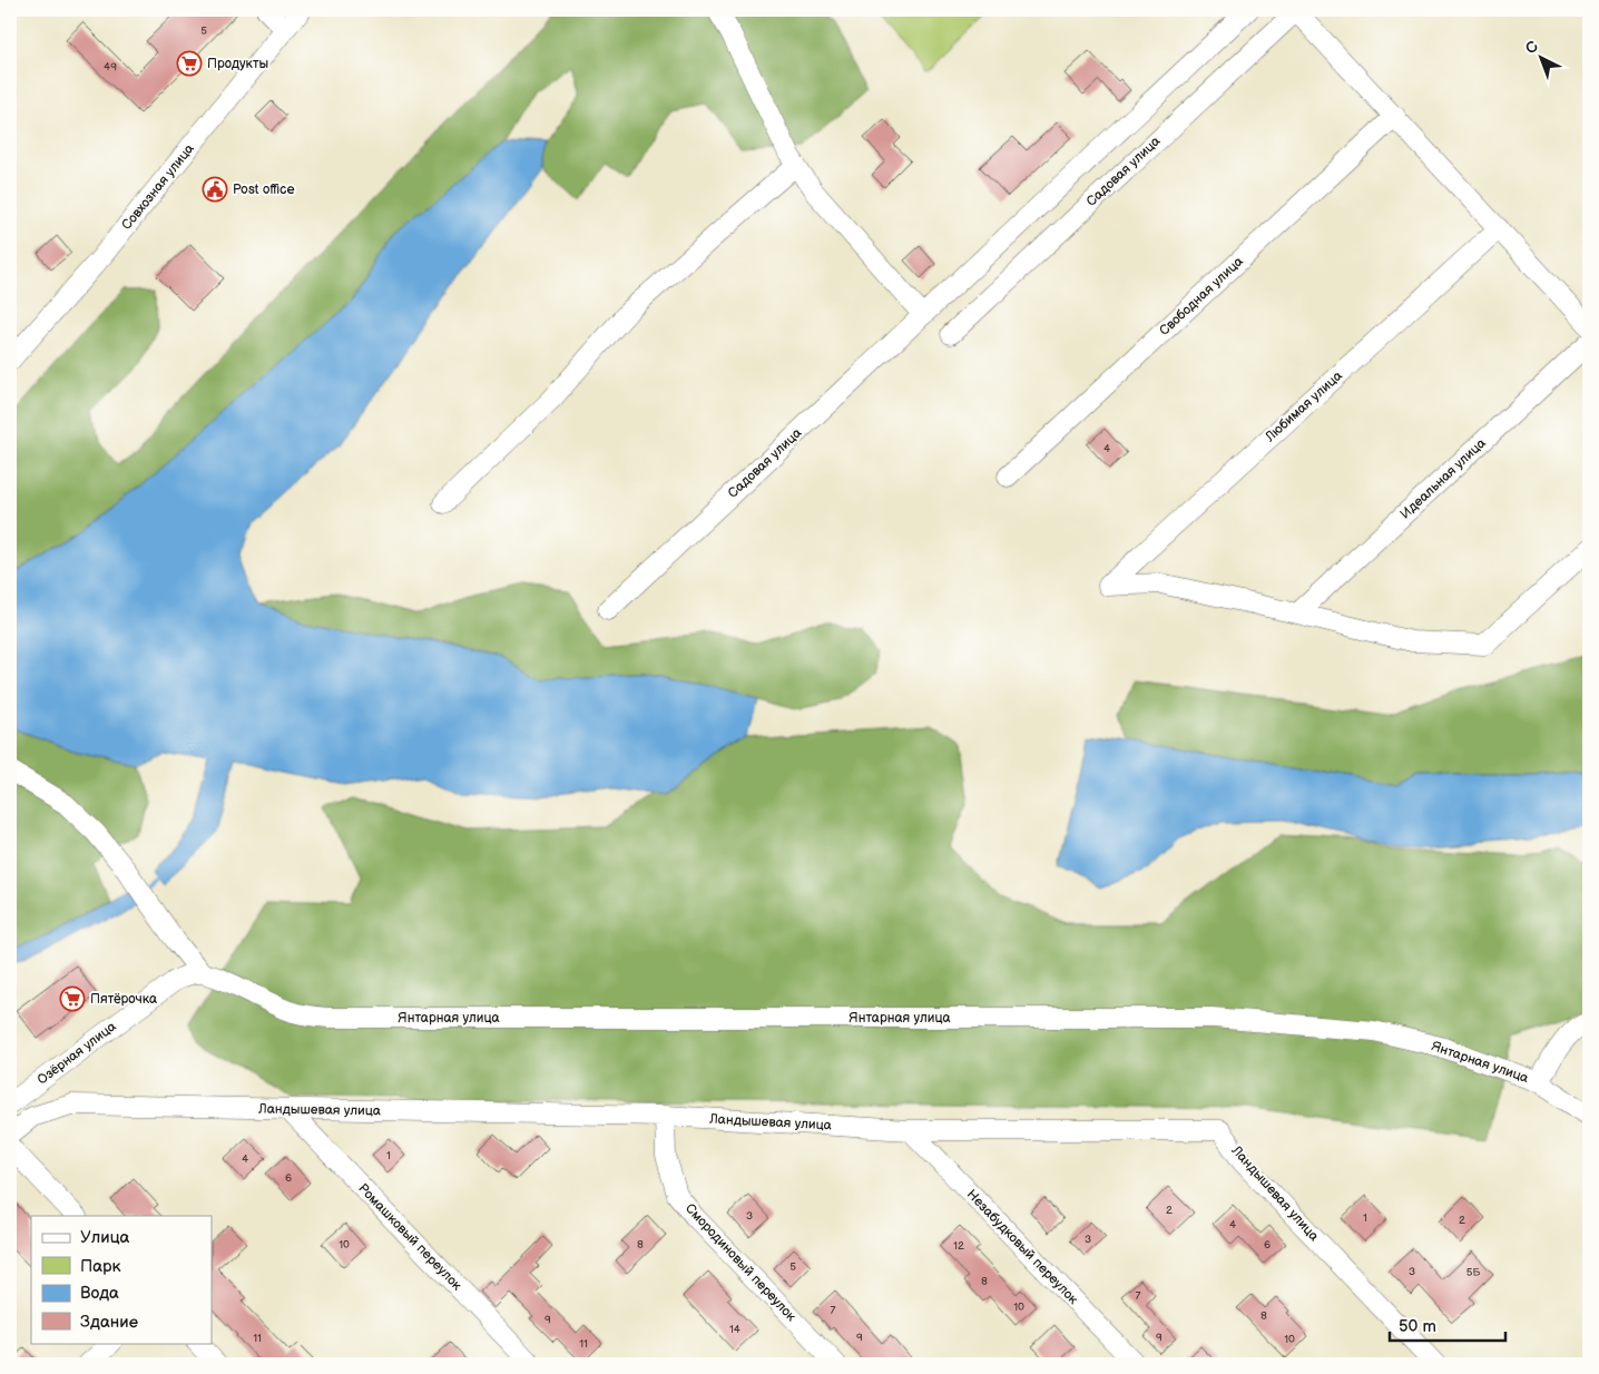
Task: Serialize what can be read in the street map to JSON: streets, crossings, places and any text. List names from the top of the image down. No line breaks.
{"streets":{"street":["Садовая улица","Совхозная улица","Свободная улица","Любимая улица","Идеальная улица","Янтарная улица","Озёрная улица","Ландышевая улица","Ромашковый переулок","Незабудковый переулок","Смородиновый переулок"]},"crossings":[["Любимая улица","Идеальная улица"],["Янтарная улица","Озёрная улица"],["Ландышевая улица","Ромашковый переулок"],["Ландышевая улица","Незабудковый переулок"],["Ландышевая улица","Смородиновый переулок"]],"places":{"supermarket":["Продукты","Пятёрочка"],"public building":["Post office"]},"house_numbers":["5","49","4","1","4","6","2","3","1","2","4","3","10","8","6","12","5","3","5Б","8","7","10","7","8","9","14","9","9","11","10","11"],"legend":["Улица","Парк","Вода","Здание"],"scale_bar":"50 m","north":"top left"}
